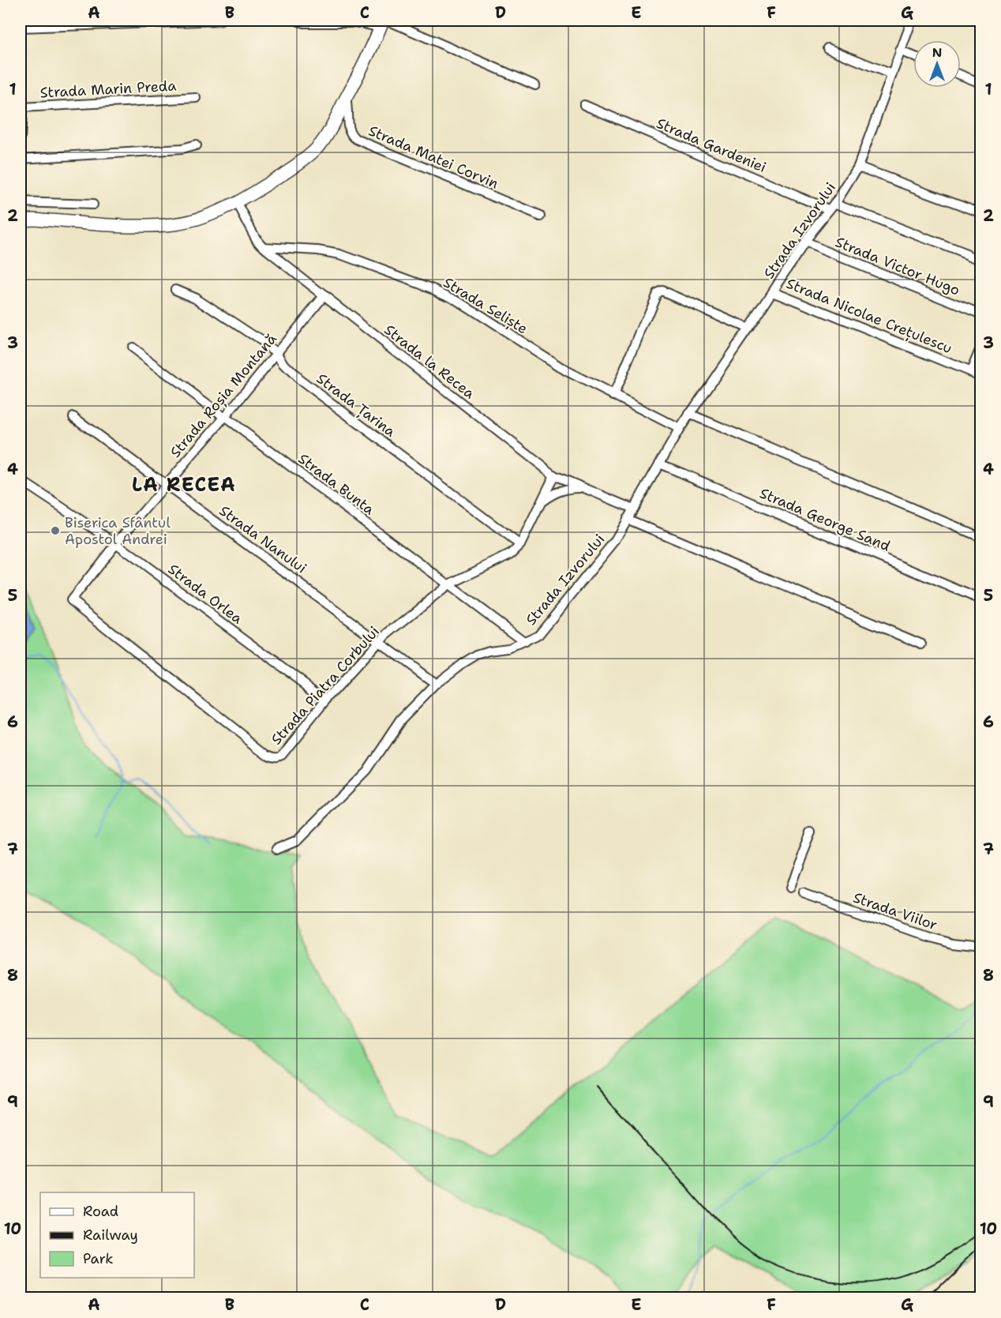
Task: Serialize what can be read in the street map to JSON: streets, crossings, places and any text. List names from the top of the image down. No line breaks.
{"streets":{"street":["Strada Marin Preda","Strada Gardeniei","Strada Matei Corvin","Strada Izvorului","Strada Victor Hugo","Strada Seliște","Strada Nicolae Crețulescu","Strada la Recea","Strada Roșia Montană","Strada Țarina","Strada Bunta","Strada George Sand","Strada Nanului","Strada Orlea","Strada Piatra Corbului","Strada Viilor"]},"crossings":[["Strada Gardeniei","Strada Izvorului"],["Strada Izvorului","Strada Victor Hugo"],["Strada Izvorului","Strada Seliște"],["Strada Izvorului","Strada Nicolae Crețulescu"],["Strada Izvorului","Strada la Recea"],["Strada Izvorului","Strada Bunta"],["Strada Izvorului","Strada George Sand"],["Strada Izvorului","Strada Nanului"],["Strada Seliște","Strada la Recea"],["Strada la Recea","Strada Roșia Montană"],["Strada la Recea","Strada Piatra Corbului"],["Strada Roșia Montană","Strada Țarina"],["Strada Roșia Montană","Strada Bunta"],["Strada Roșia Montană","Strada Nanului"],["Strada Roșia Montană","Strada Orlea"],["Strada Roșia Montană","Strada Piatra Corbului"],["Strada Țarina","Strada Piatra Corbului"],["Strada Bunta","Strada Piatra Corbului"],["Strada Nanului","Strada Piatra Corbului"],["Strada Orlea","Strada Piatra Corbului"]],"districts":["LA RECEA"],"places":["Biserica Sfântul Apostol Andrei"],"legend":["Road","Railway","Park"],"north":"top","grid":{"columns":["A","B","C","D","E","F","G"],"rows":["1","2","3","4","5","6","7","8","9","10"]}}
